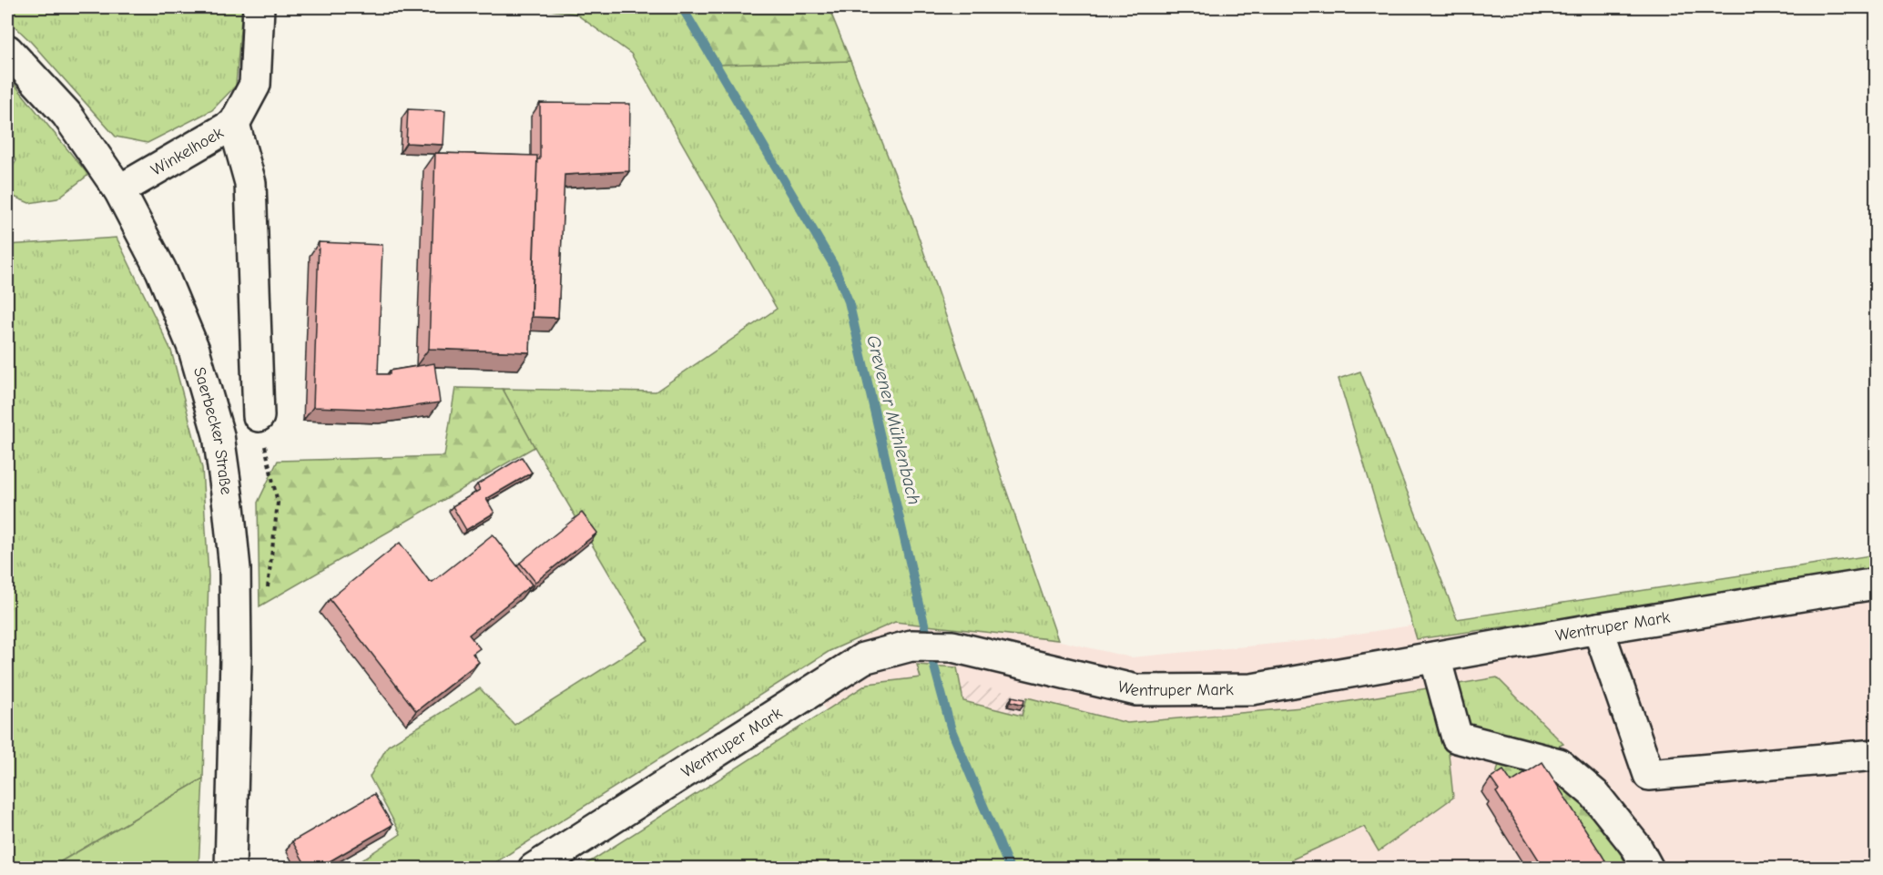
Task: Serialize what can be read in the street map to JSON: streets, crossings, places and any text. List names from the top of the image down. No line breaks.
{"streets":{"street":["Winkelhoek","Saerbecker Straße","Wentruper Mark"]},"crossings":[["Winkelhoek","Saerbecker Straße"]],"water":["Grevener Mühlenbach"]}
